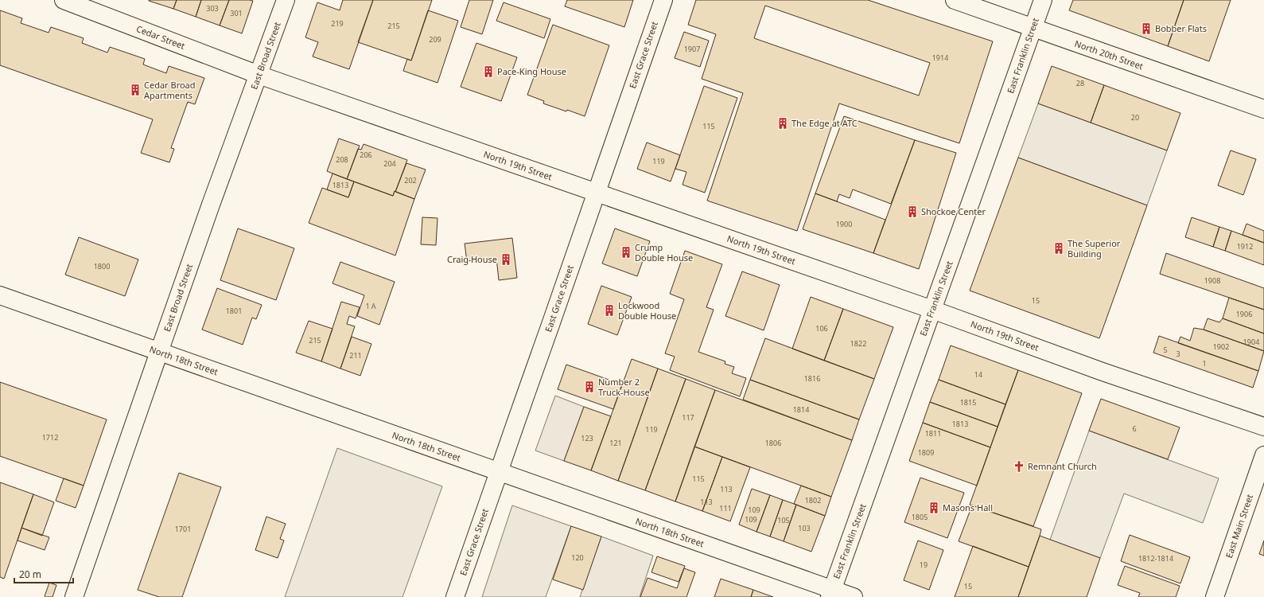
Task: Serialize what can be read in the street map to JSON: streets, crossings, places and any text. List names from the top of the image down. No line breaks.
{"streets":{"street":["Cedar Street","East Grace Street","North 20th Street","East Broad Street","East Franklin Street","North 19th Street","North 18th Street","East Main Street"]},"crossings":[["Cedar Street","East Broad Street"],["Cedar Street","North 19th Street"],["East Grace Street","North 19th Street"],["East Grace Street","North 18th Street"],["North 20th Street","East Franklin Street"],["East Broad Street","North 19th Street"],["East Broad Street","North 18th Street"],["East Franklin Street","North 19th Street"],["East Franklin Street","North 18th Street"]],"places":{"building":["Bobber Flats","Pace-King House","Cedar Broad Apartments","The Edge at ATC","Shockoe Center","The Superior Building","Crump Double House","Craig House","Lockwood Double House","Number 2 Truck-House","Masons Hall"],"church":["Remnant Church"]},"house_numbers":["303","301","219","215","209","1907","1914","28","20","115","206","208","119","204","202","1813","1900","1912","1800","1908","15","1 A","1801","1906","106","215","1904","1822","1902","5","3","211","1","14","1816","1815","1814","117","1813","6","119","1811","1712","123","121","1806","1809","115","113","1802","113","111","109","1805","109","105","103","1701","120","1812-1814","19","15"],"scale_bar":"20 m"}
